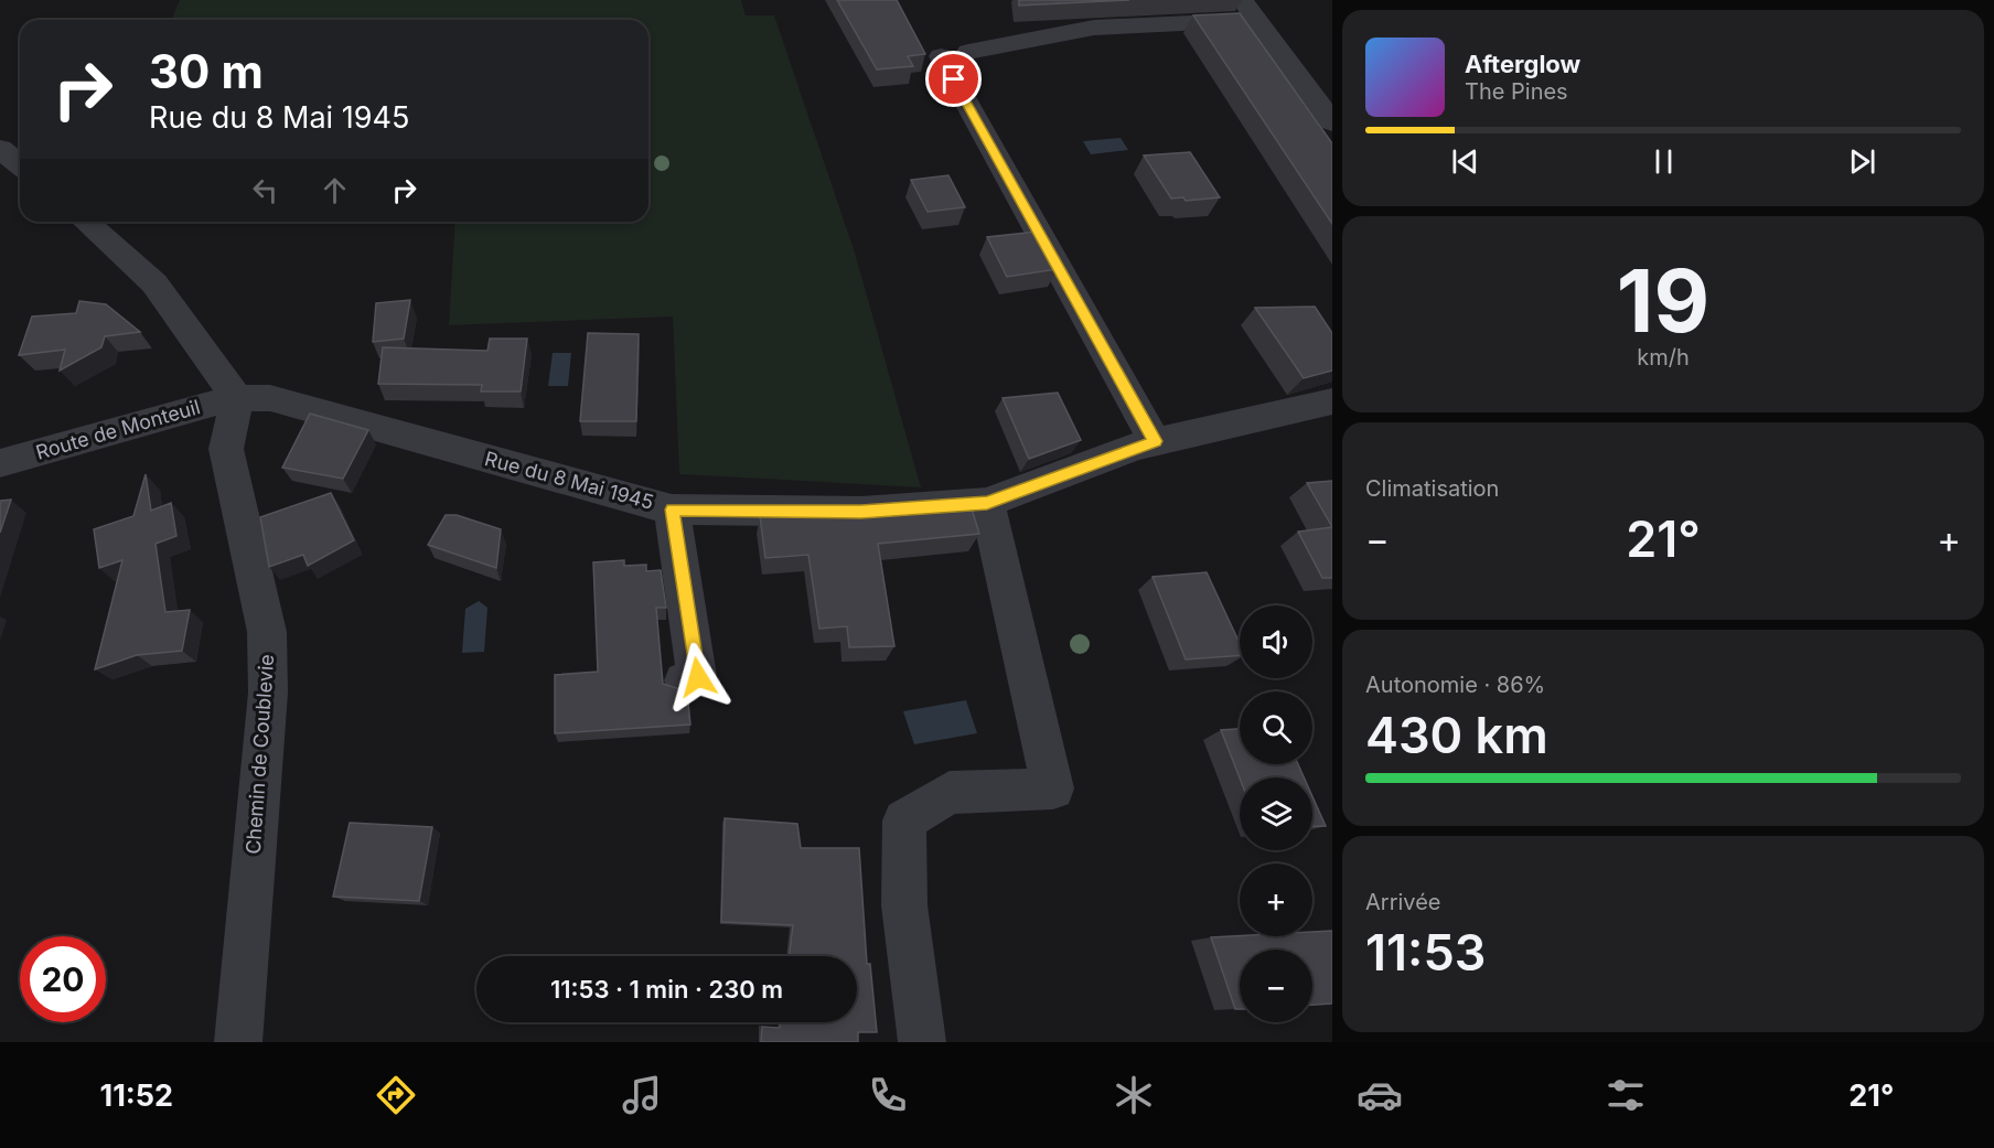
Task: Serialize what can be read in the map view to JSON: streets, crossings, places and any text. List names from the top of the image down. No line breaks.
{"streets":{"street":["Route de Monteuil","Rue du 8 Mai 1945","Chemin de Coublevie"]},"crossings":[["Route de Monteuil","Rue du 8 Mai 1945"],["Route de Monteuil","Chemin de Coublevie"],["Rue du 8 Mai 1945","Chemin de Coublevie"]],"page":{"turn":["30 m","Rue du 8 Mai 1945"],"song":["Afterglow","The Pines"],"tile":[["19","km/h"],"Climatisation",["Autonomie · 86%","430 km"],["Arrivée","11:53"]],"heat":["−","21°","+"],"map_buttons":["+","−"],"limit":"20","trip":"11:53 · 1 min · 230 m","tabs":["11:52","21°"]}}
